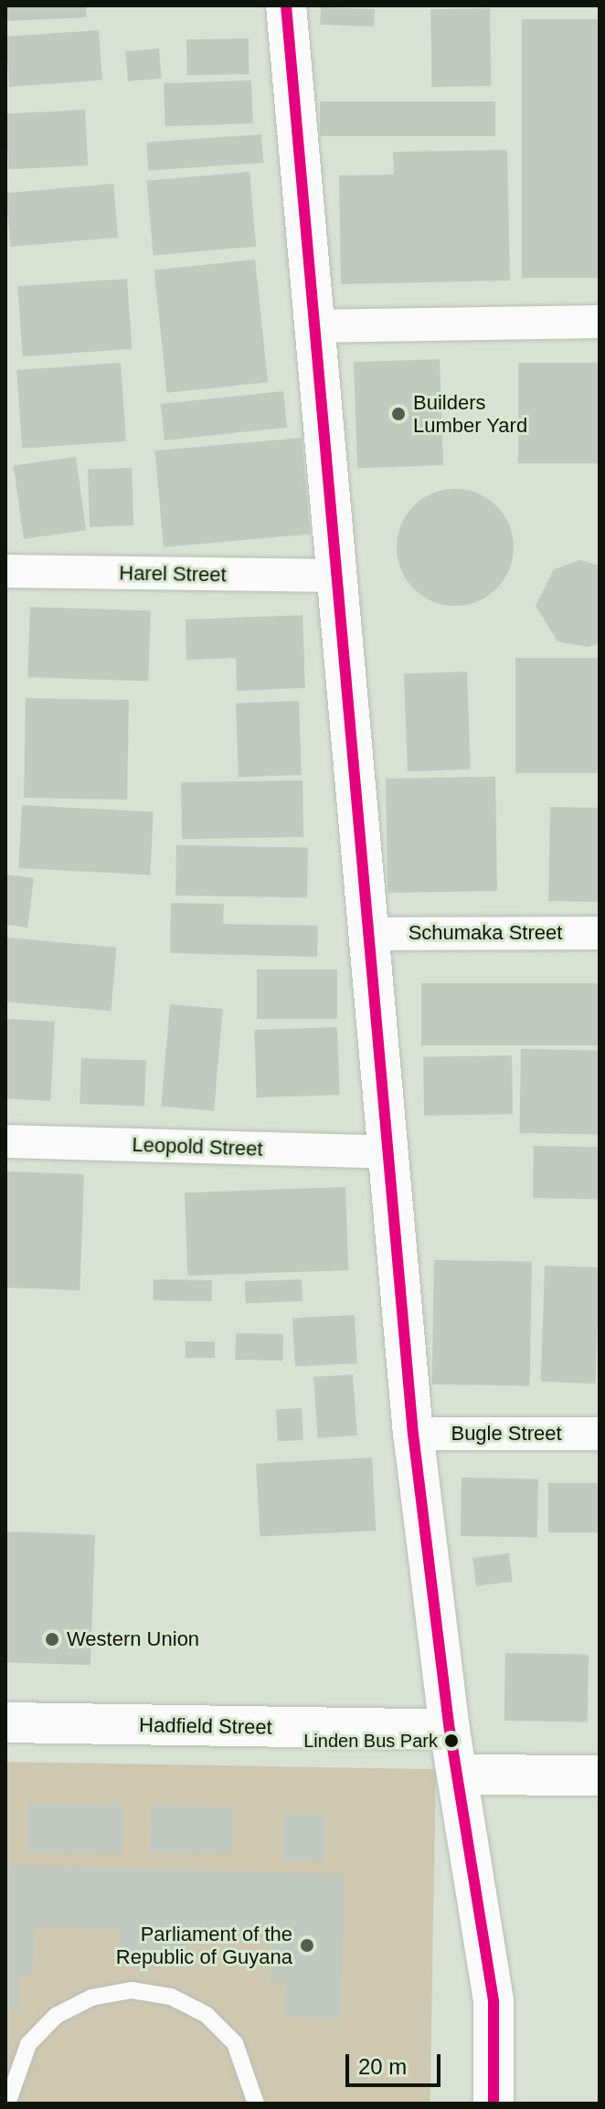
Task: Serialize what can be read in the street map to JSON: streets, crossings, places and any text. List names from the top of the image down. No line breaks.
{"streets":{"main road":["Hadfield Street"],"street":["Harel Street","Schumaka Street","Leopold Street","Bugle Street"]},"places":["Builders Lumber Yard","Western Union","Linden Bus Park","Parliament of the Republic of Guyana"],"scale_bar":"20 m"}
